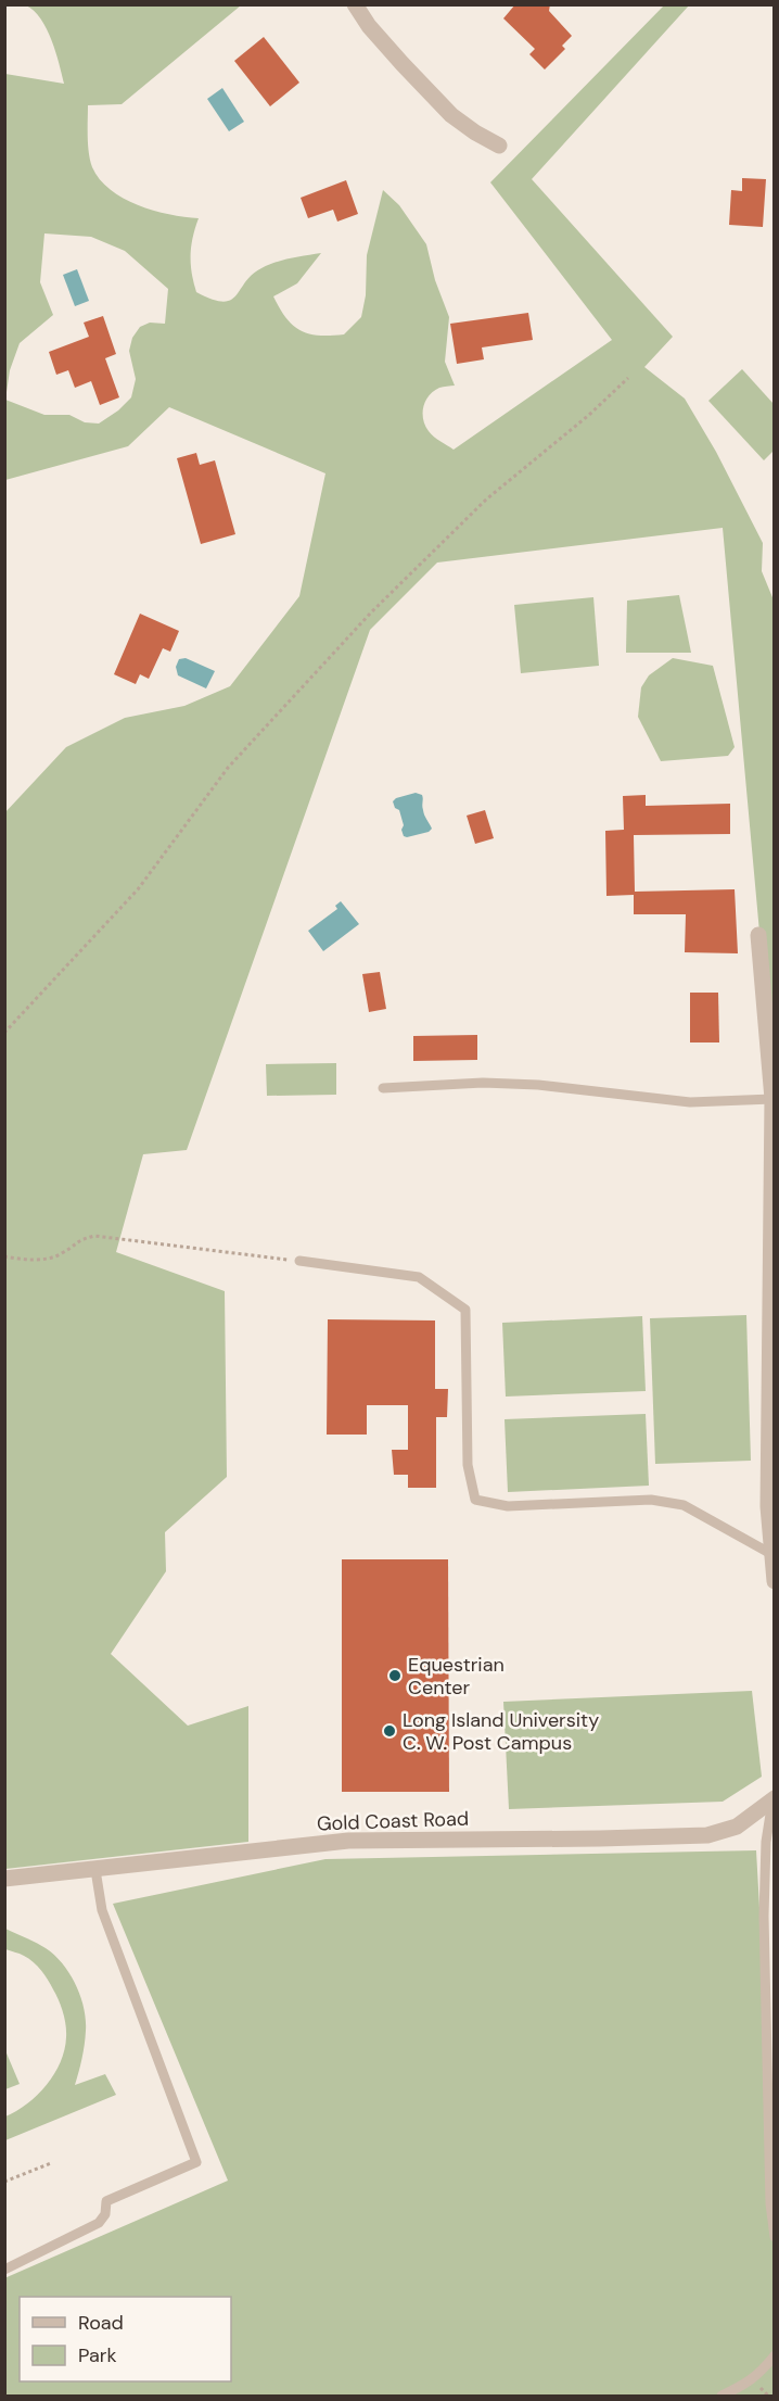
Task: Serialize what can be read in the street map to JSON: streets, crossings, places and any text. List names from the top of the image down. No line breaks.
{"streets":{"street":["Gold Coast Road"]},"places":["Equestrian Center","Long Island University C. W. Post Campus"],"legend":["Road","Park"]}
